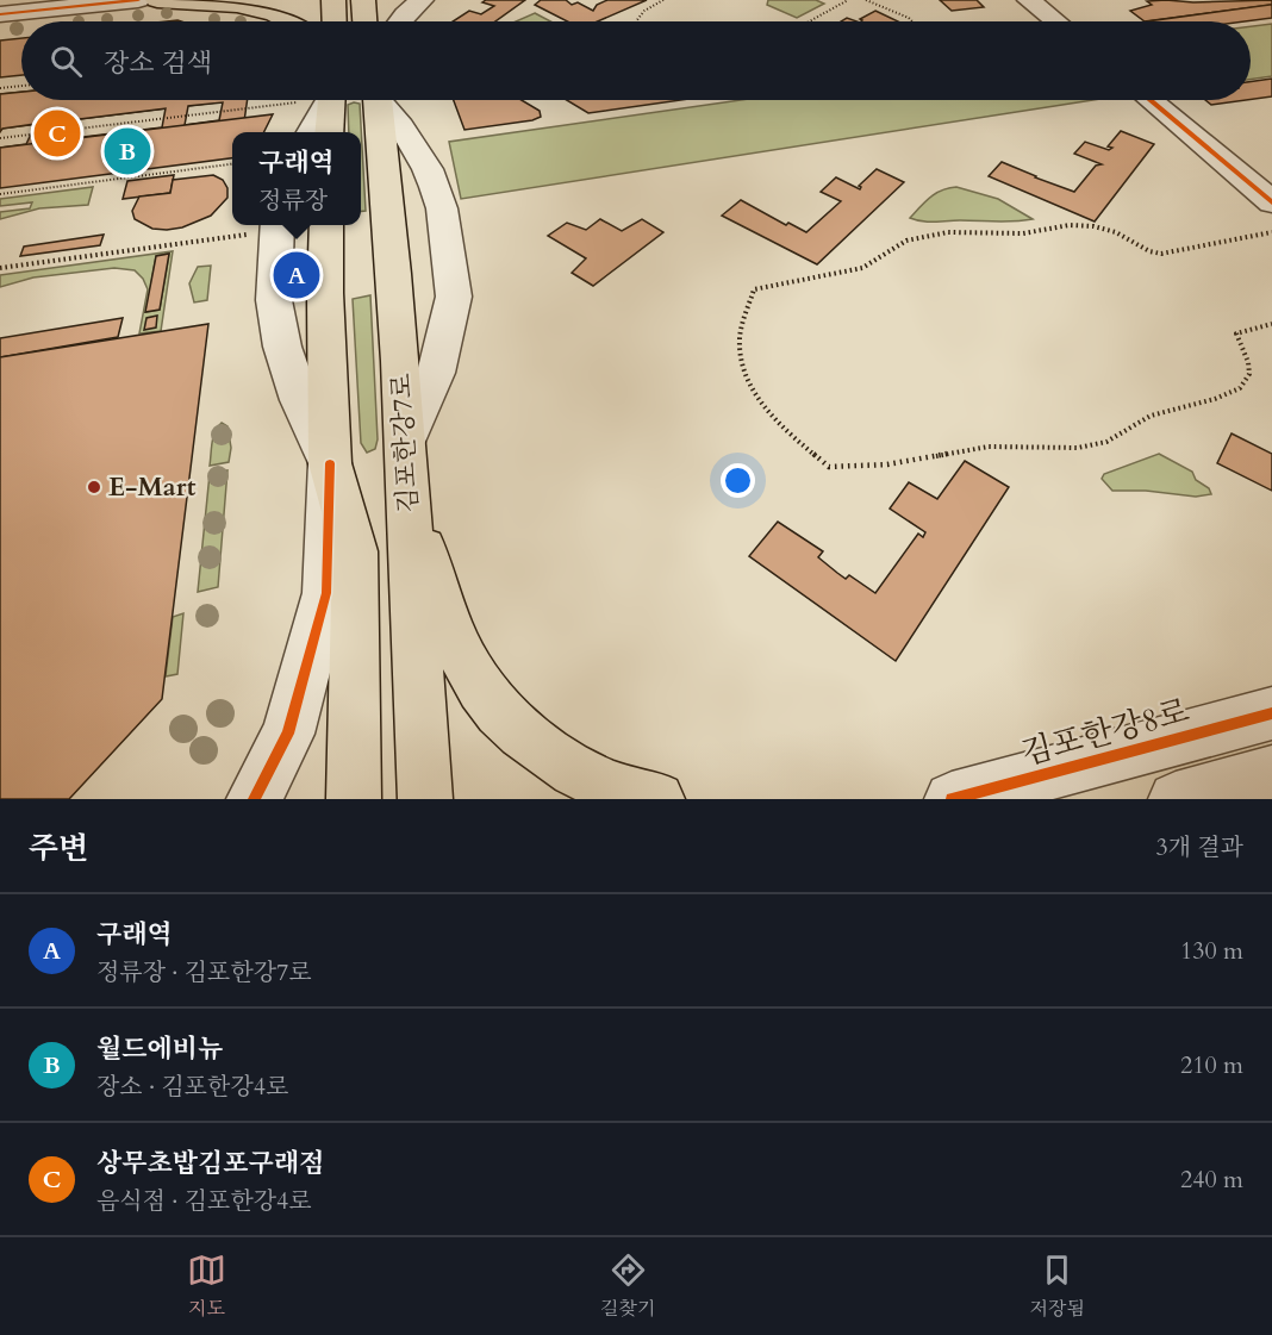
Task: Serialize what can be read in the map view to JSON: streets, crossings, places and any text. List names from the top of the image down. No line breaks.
{"streets":{"main road":["김포한강7로"],"street":["김포한강8로"]},"places":["E-Mart"],"page":{"search":"장소 검색","pins":["C","B","A"],"popup":["구래역","정류장"],"heading":["주변","3개 결과"],"list":[{"mark":"A","name":"구래역","note":"정류장 · 김포한강7로","value":"130 m"},{"mark":"B","name":"월드에비뉴","note":"장소 · 김포한강4로","value":"210 m"},{"mark":"C","name":"상무초밥김포구래점","note":"음식점 · 김포한강4로","value":"240 m"}],"nav":["지도","길찾기","저장됨"]}}
